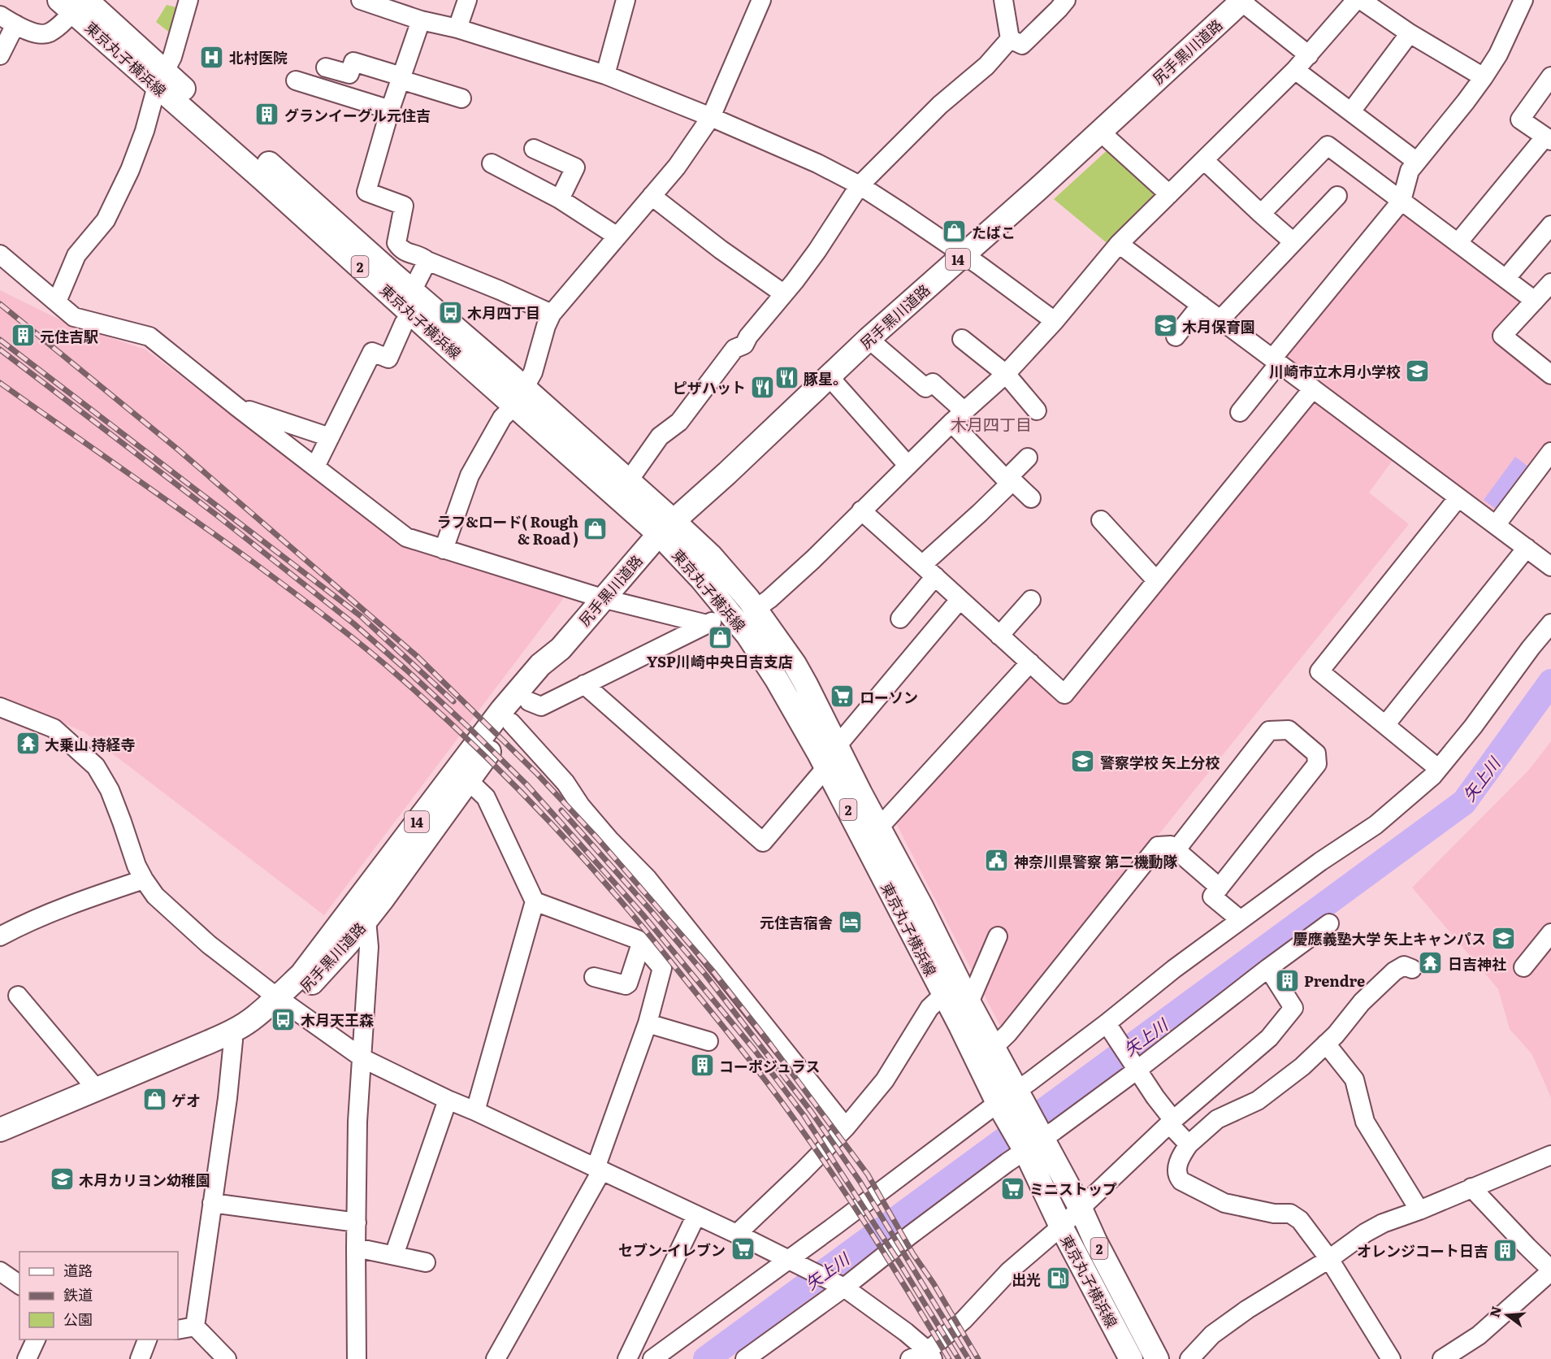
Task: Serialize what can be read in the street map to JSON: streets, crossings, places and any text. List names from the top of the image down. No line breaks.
{"streets":{"main road":["尻手黒川道路","東京丸子横浜線","14","2"]},"crossings":[["尻手黒川道路","東京丸子横浜線"]],"districts":["木月四丁目"],"water":["矢上川"],"places":{"hospital":["北村医院"],"building":["グランイーグル元住吉","元住吉駅","Prendre","コーポジュラス","オレンジコート日吉"],"shop":["たばこ","ラフ&ロード( Rough & Road )","YSP川崎中央日吉支店","ゲオ"],"bus stop":["木月四丁目","木月天王森"],"school or university":["木月保育園","川崎市立木月小学校","警察学校 矢上分校","慶應義塾大学 矢上キャンパス","木月カリヨン幼稚園"],"restaurant":["豚星。","ピザハット"],"supermarket":["ローソン","ミニストップ","セブン-イレブン"],"temple":["大乗山 持経寺","日吉神社"],"public building":["神奈川県警察 第二機動隊"],"hotel":["元住吉宿舎"],"fuel station":["出光"]},"legend":["道路","鉄道","公園"],"north":"left"}
